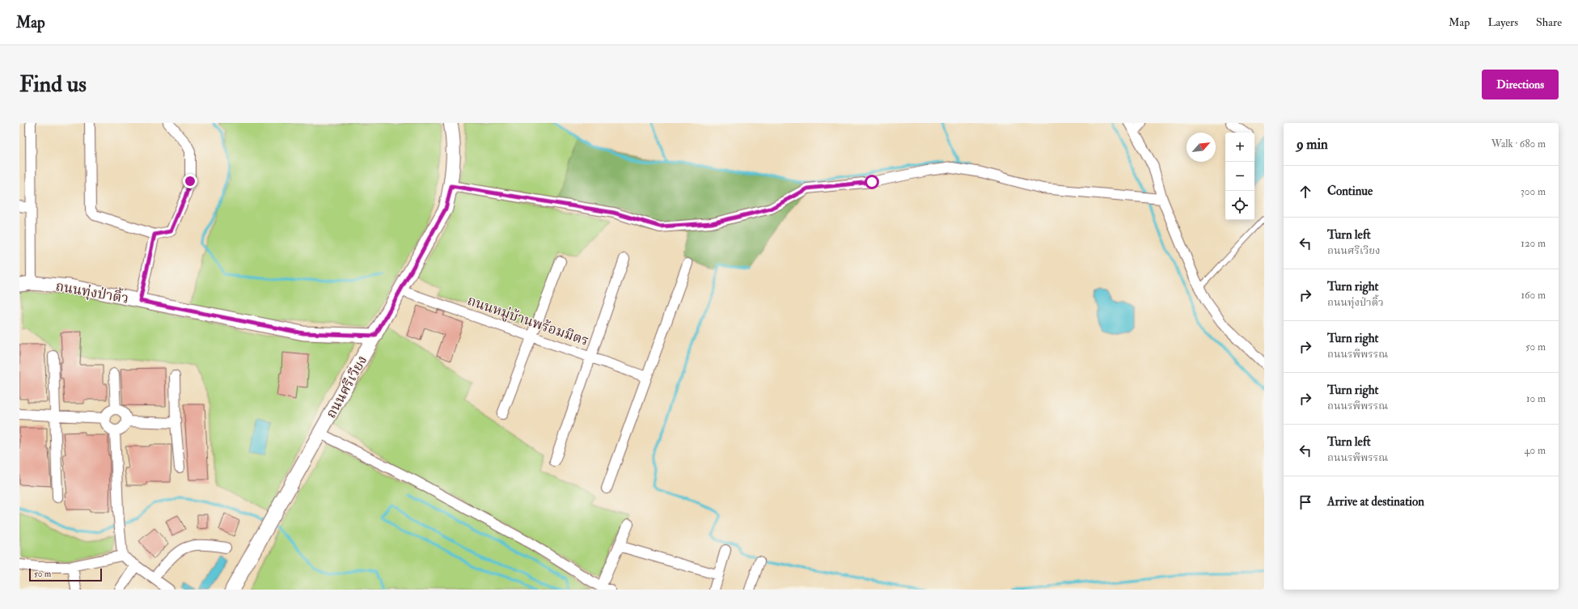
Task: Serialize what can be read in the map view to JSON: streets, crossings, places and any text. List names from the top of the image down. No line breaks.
{"streets":{"main road":["ถนนทุ่งป่าติ้ว","ถนนศรีเวียง"],"street":["ถนนหมู่บ้านพร้อมมิตร"]},"crossings":[["ถนนทุ่งป่าติ้ว","ถนนศรีเวียง"],["ถนนหมู่บ้านพร้อมมิตร","ถนนศรีเวียง"]],"scale_bar":"50 m","north":"top right","page":{"header":"Map","nav":["Map","Layers","Share"],"buttons":"Directions","title":"Find us","heading":["9 min","Walk · 680 m"],"map_buttons":["+","−"],"list":[["Continue","300 m"],["Turn left","ถนนศรีเวียง","120 m"],["Turn right","ถนนทุ่งป่าติ้ว","160 m"],["Turn right","ถนนรพีพรรณ","50 m"],["Turn right","ถนนรพีพรรณ","10 m"],["Turn left","ถนนรพีพรรณ","40 m"],"Arrive at destination"],"scale":"50 m"}}
